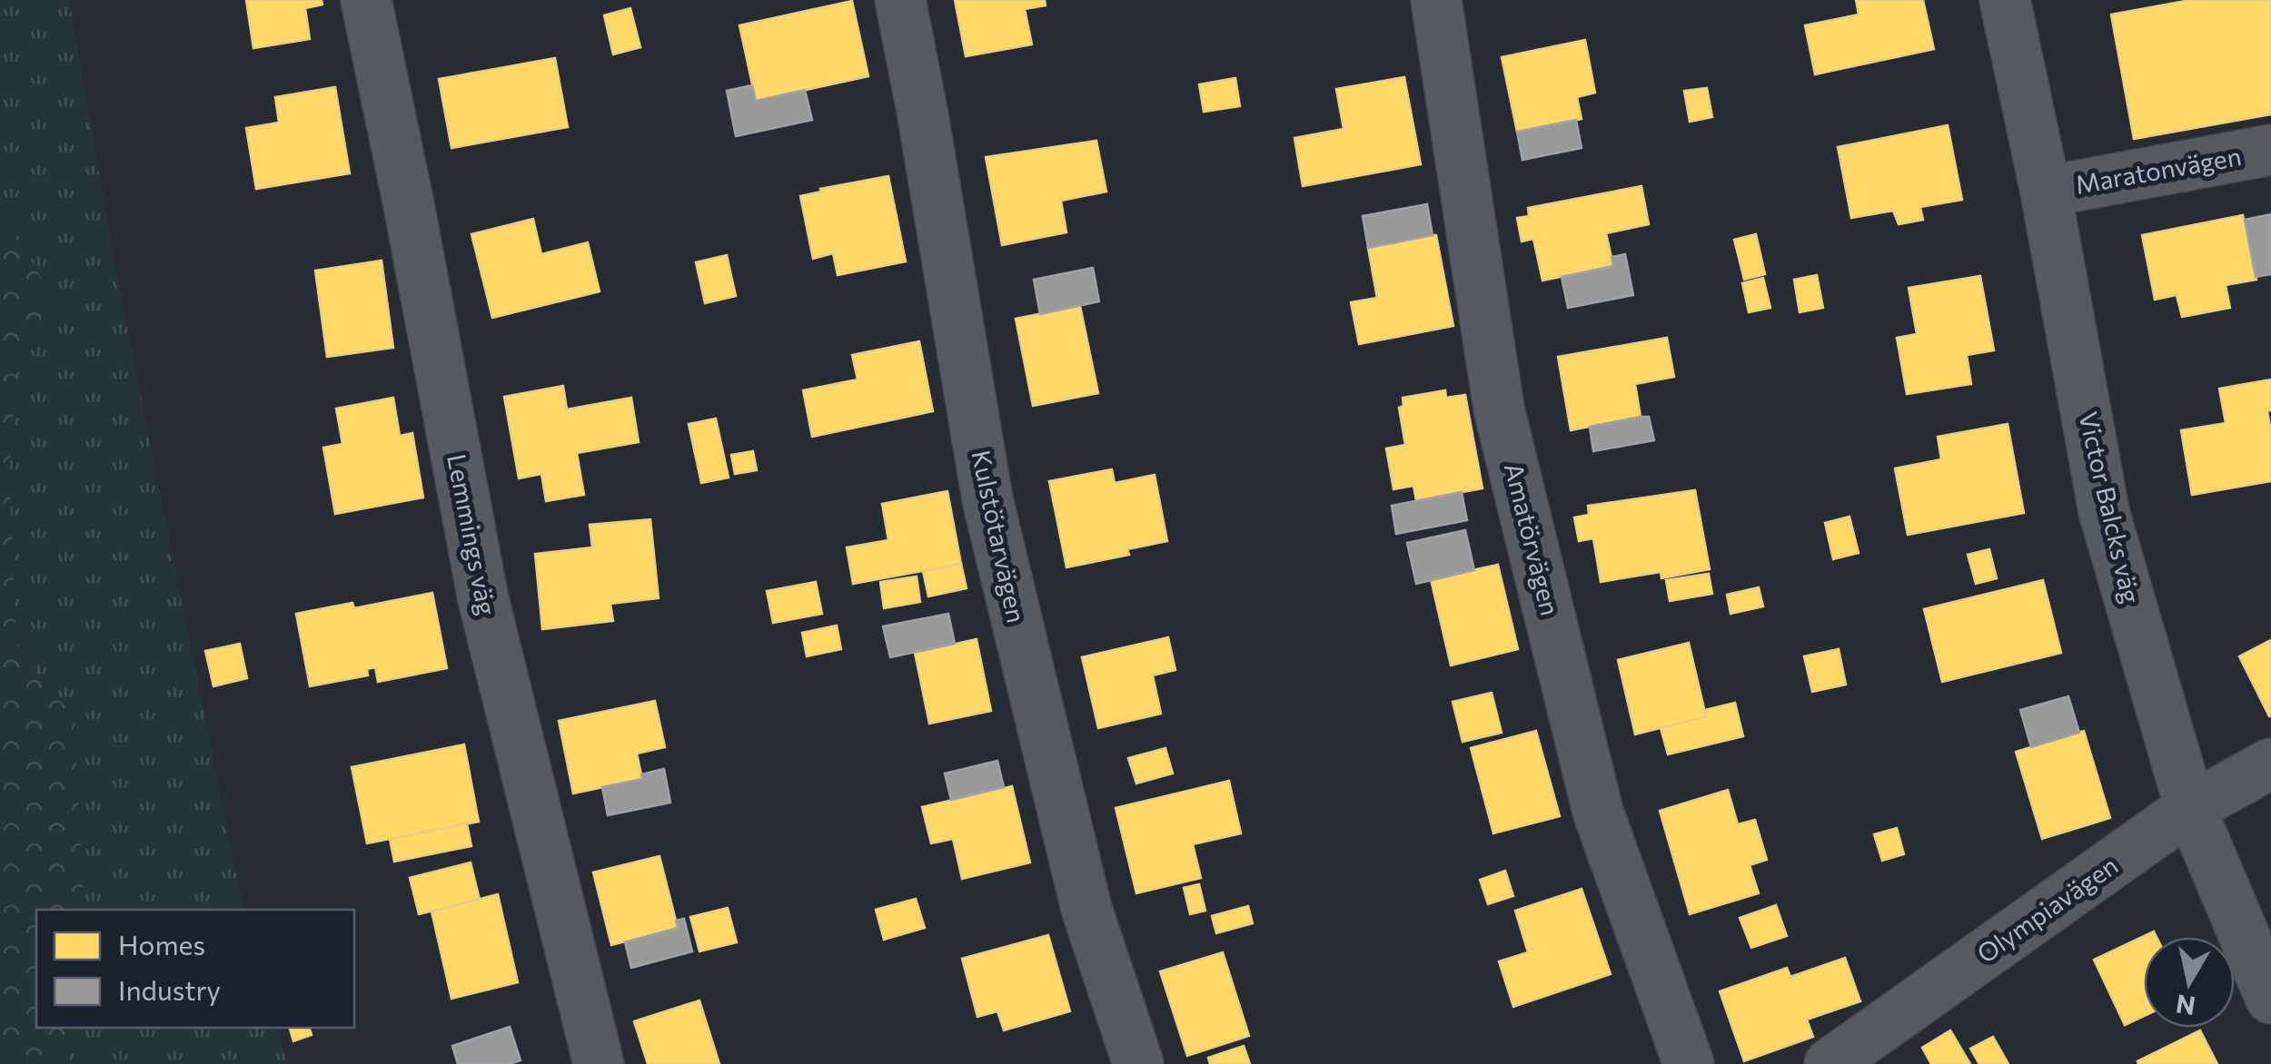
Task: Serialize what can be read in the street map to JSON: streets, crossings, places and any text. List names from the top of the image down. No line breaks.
{"streets":{"street":["Maratonvägen","Victor Balcks väg","Lemmings väg","Kulstötarvägen","Amatörvägen","Olympiavägen"]},"crossings":[["Maratonvägen","Victor Balcks väg"],["Victor Balcks väg","Olympiavägen"]],"legend":["Homes","Industry"],"north":"bottom"}
